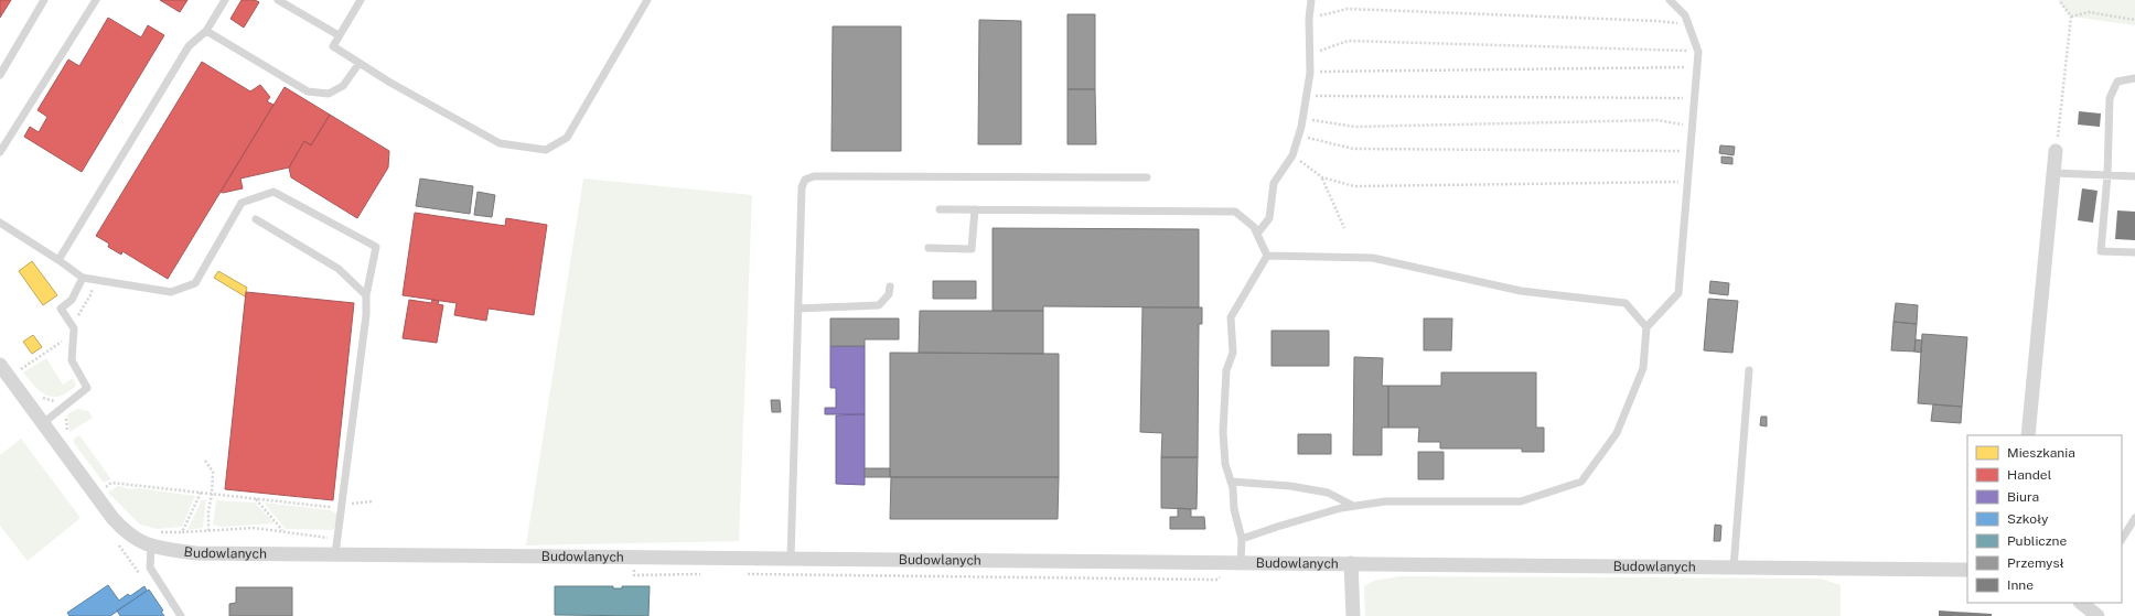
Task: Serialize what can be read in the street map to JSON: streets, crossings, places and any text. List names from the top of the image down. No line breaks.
{"streets":{"street":["Budowlanych"]},"legend":["Mieszkania","Handel","Biura","Szkoły","Publiczne","Przemysł","Inne"]}
